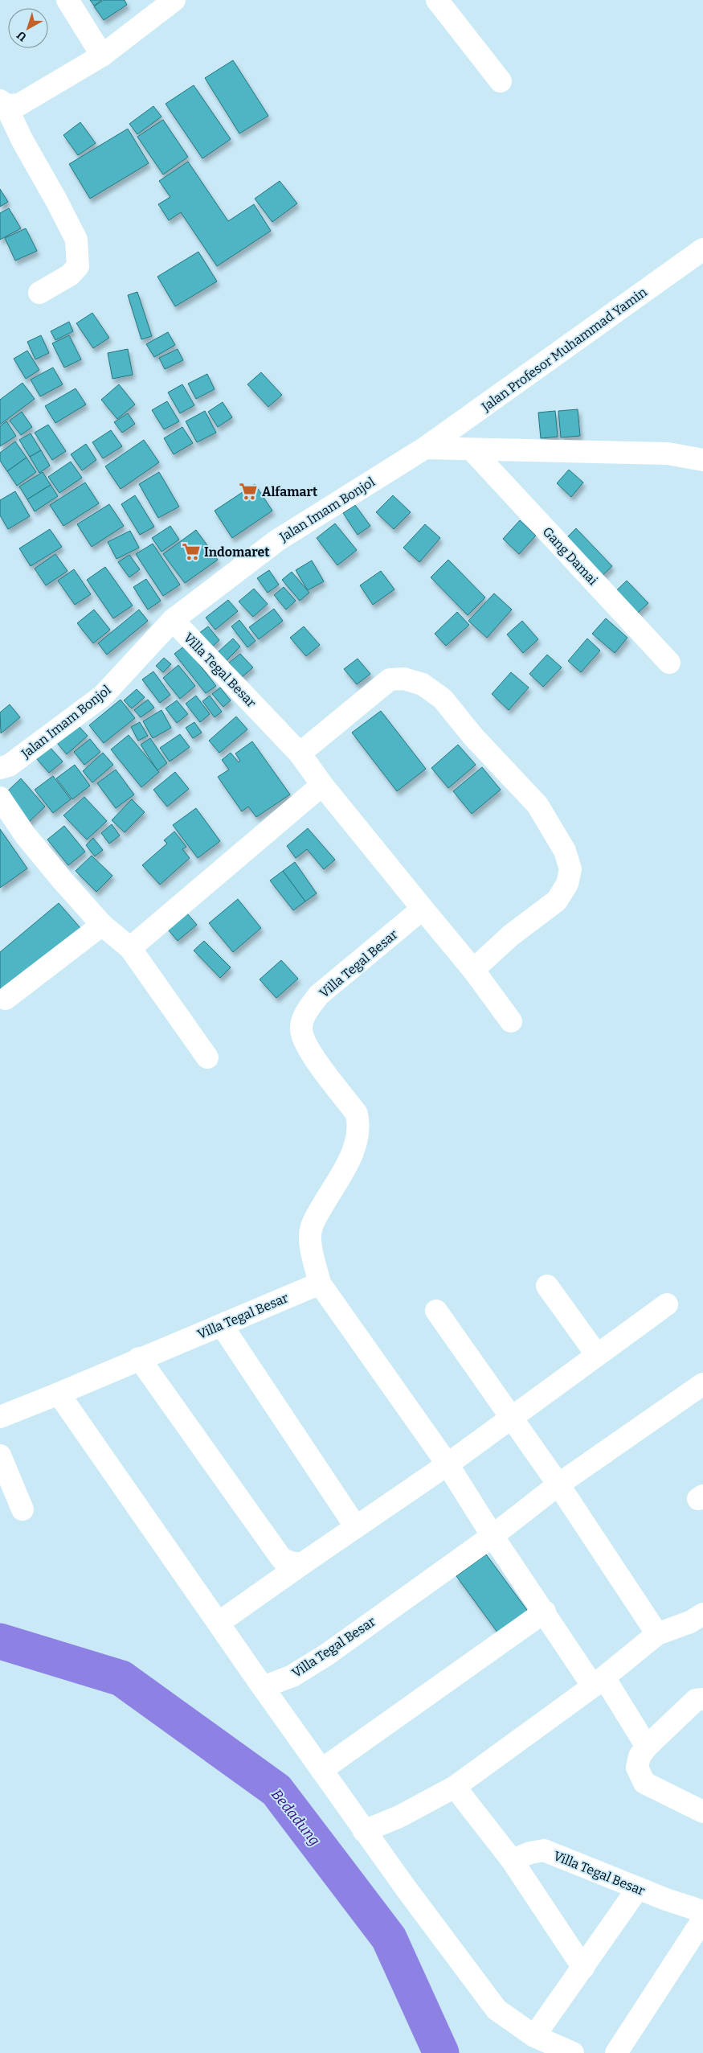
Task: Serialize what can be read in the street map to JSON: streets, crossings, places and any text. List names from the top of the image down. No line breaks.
{"streets":{"street":["Jalan Profesor Muhammad Yamin","Jalan Imam Bonjol","Gang Damai","Villa Tegal Besar"]},"crossings":[["Jalan Profesor Muhammad Yamin","Jalan Imam Bonjol"],["Jalan Imam Bonjol","Villa Tegal Besar"]],"water":["Bedadung"],"places":{"supermarket":["Alfamart","Indomaret"]},"north":"bottom left"}
